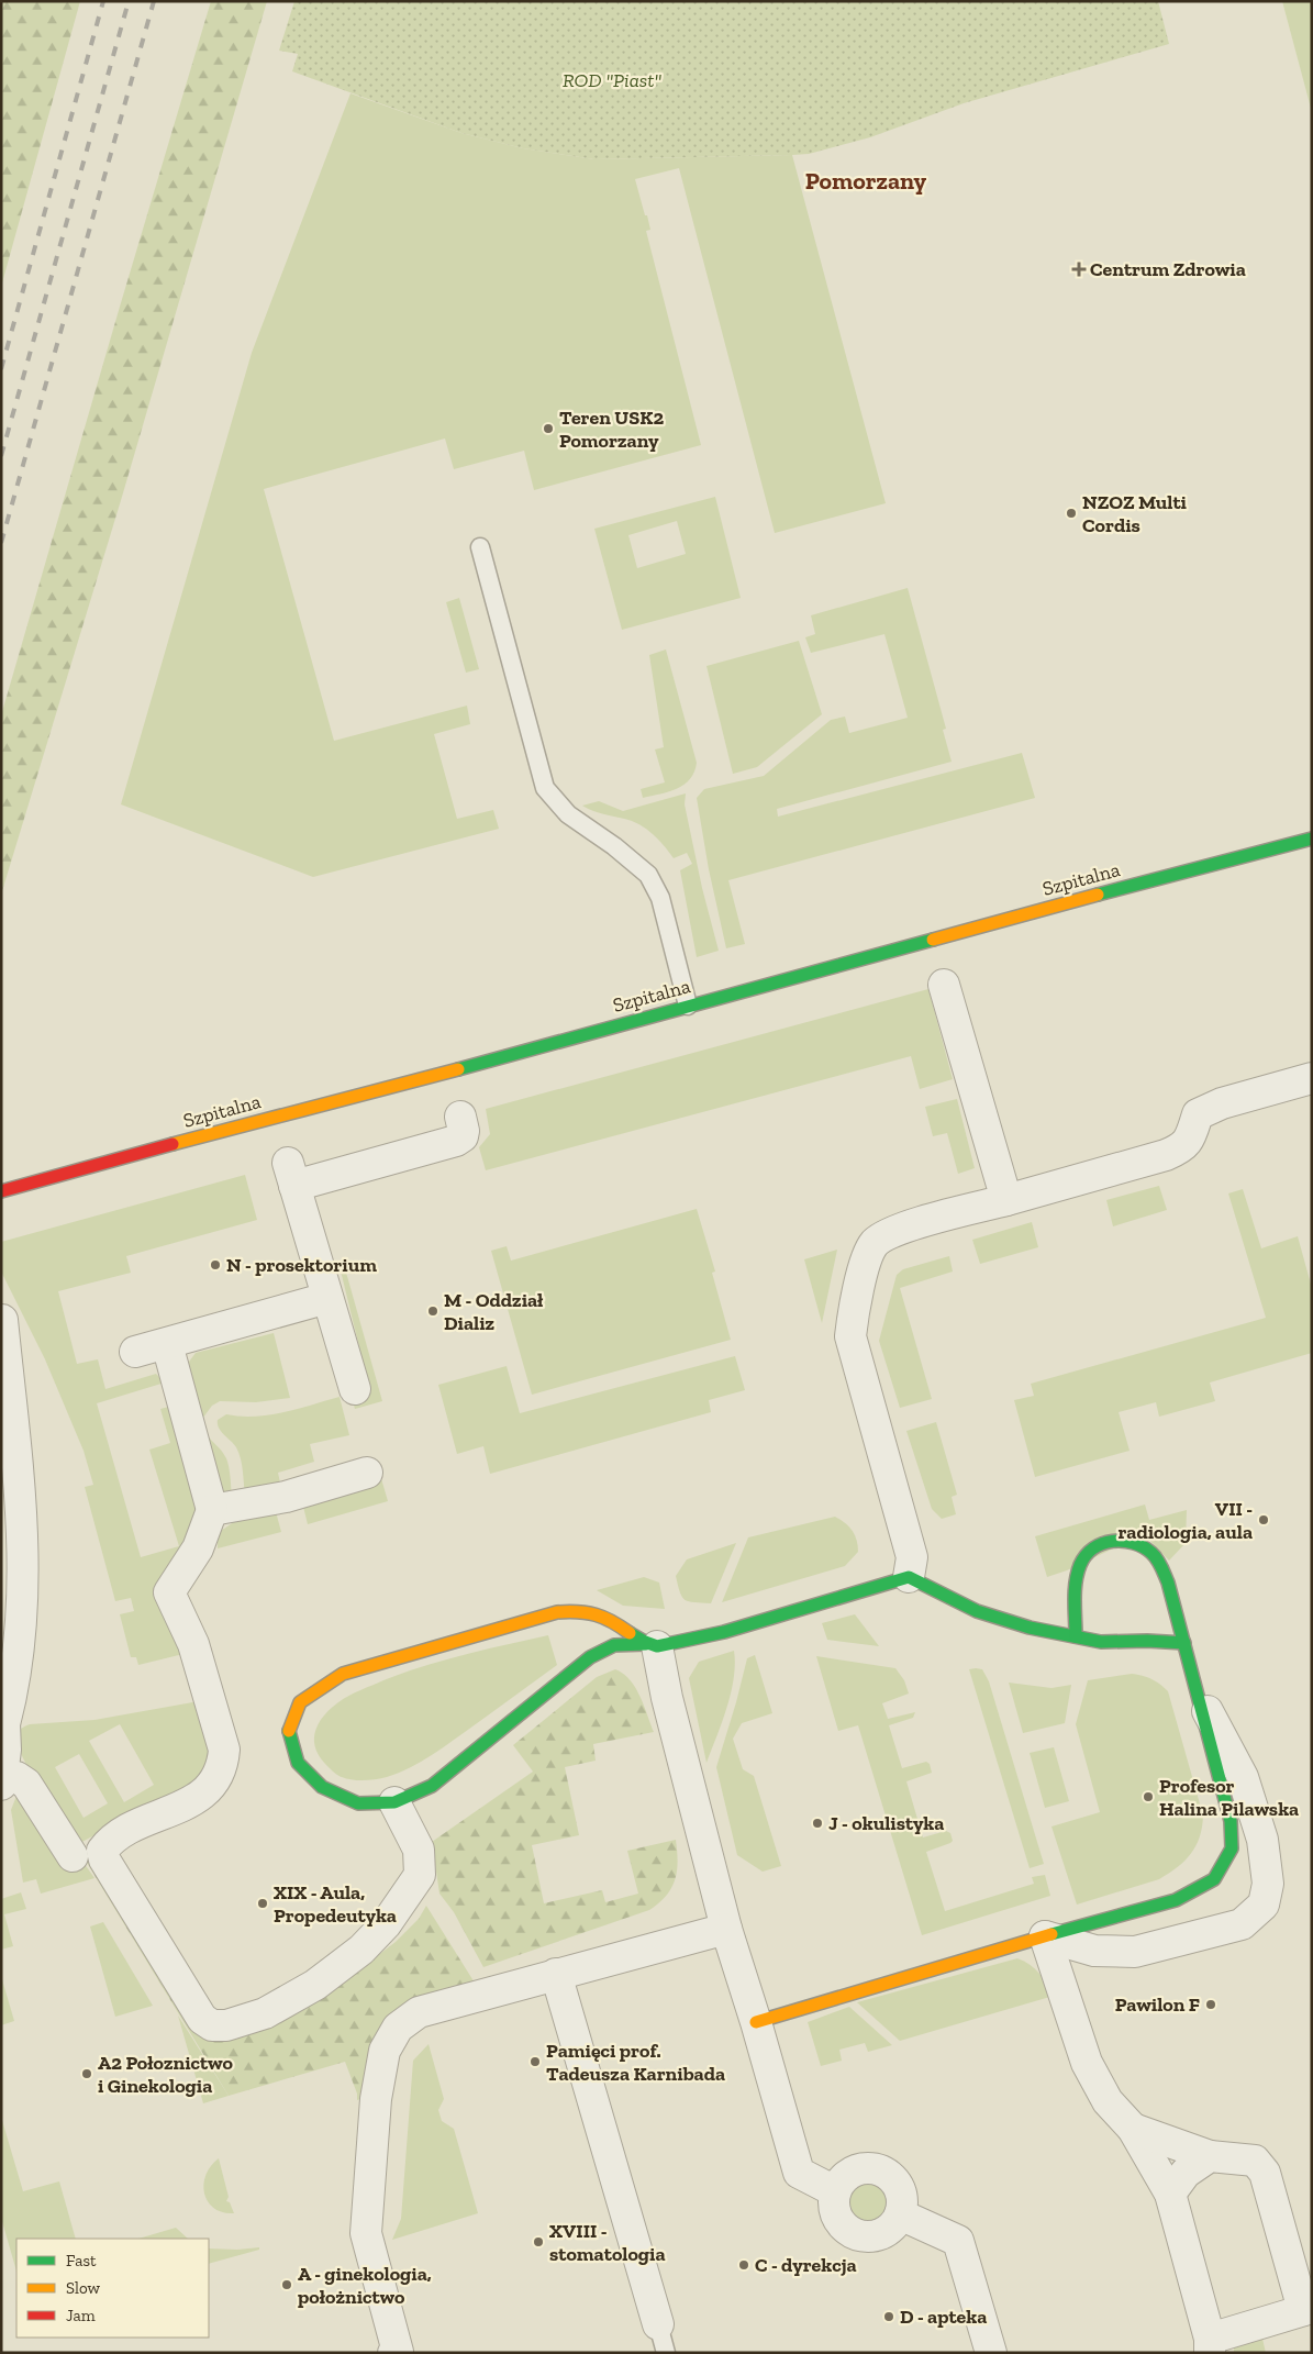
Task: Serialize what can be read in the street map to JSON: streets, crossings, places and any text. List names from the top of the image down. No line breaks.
{"streets":{"street":["Szpitalna"]},"districts":["Pomorzany"],"parks":["ROD \"Piast\""],"places":{"health":["Centrum Zdrowia"],"other":["Teren USK2 Pomorzany","NZOZ Multi Cordis","N - prosektorium","M - Oddział Dializ","VII - radiologia, aula","Profesor Halina Pilawska","J - okulistyka","XIX - Aula, Propedeutyka","Pawilon F","Pamięci prof. Tadeusza Karnibada","A2 Połoznictwo i Ginekologia","XVIII - stomatologia","C - dyrekcja","A - ginekologia, położnictwo","D - apteka"]},"legend":["Fast","Slow","Jam"]}
